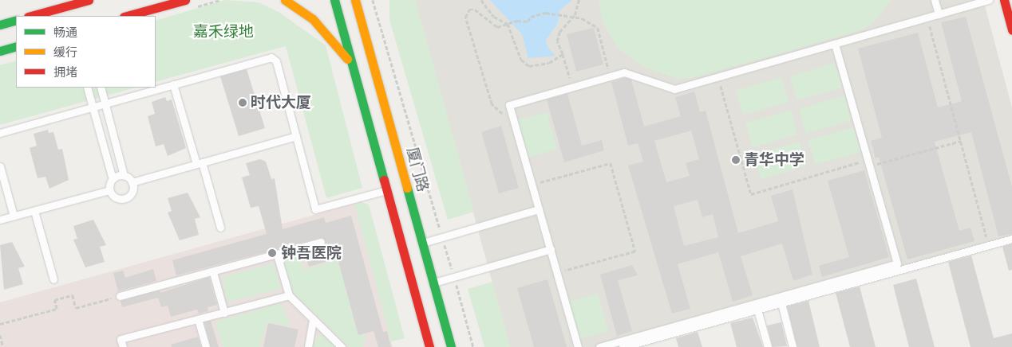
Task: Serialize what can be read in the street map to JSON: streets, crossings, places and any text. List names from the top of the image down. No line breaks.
{"streets":{"street":["厦门路"]},"parks":["嘉禾绿地"],"places":["时代大厦","青华中学","钟吾医院"],"legend":["畅通","缓行","拥堵"]}
